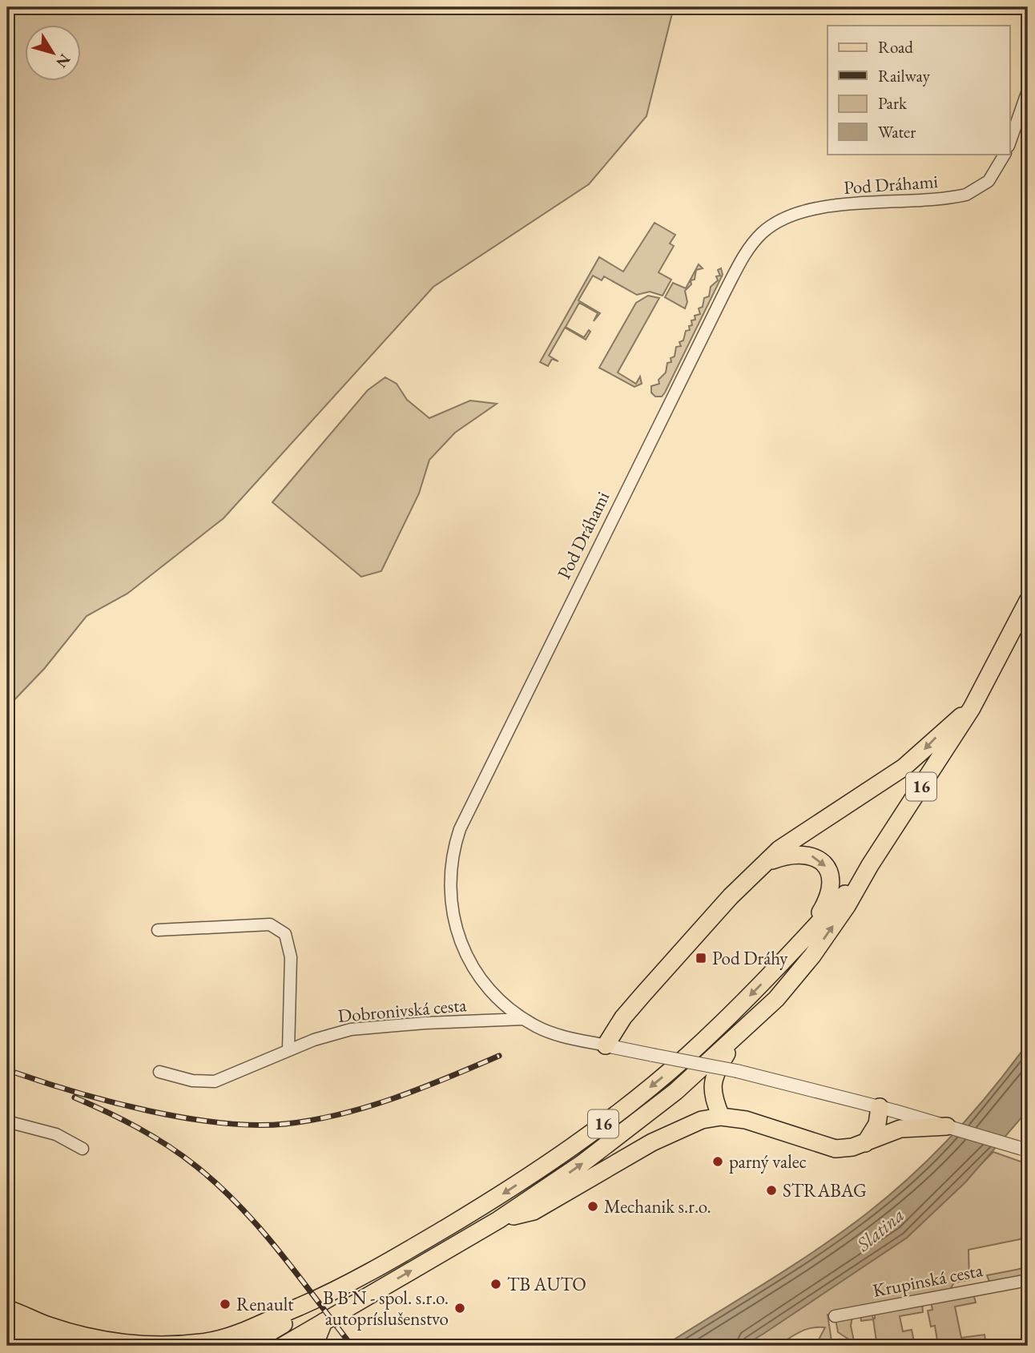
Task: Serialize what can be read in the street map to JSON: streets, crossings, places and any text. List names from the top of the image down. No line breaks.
{"streets":{"main road":["16"],"street":["Pod Dráhami","Dobronivská cesta","Krupinská cesta"]},"crossings":[["Pod Dráhami","Dobronivská cesta"]],"water":["Slatina"],"places":{"transit":["Pod Dráhy"],"other":["parný valec","STRABAG","Mechanik s.r.o.","TB AUTO","Renault","B B N - spol. s.r.o. autopríslušenstvo"]},"legend":["Road","Railway","Park","Water"],"north":"bottom right"}
